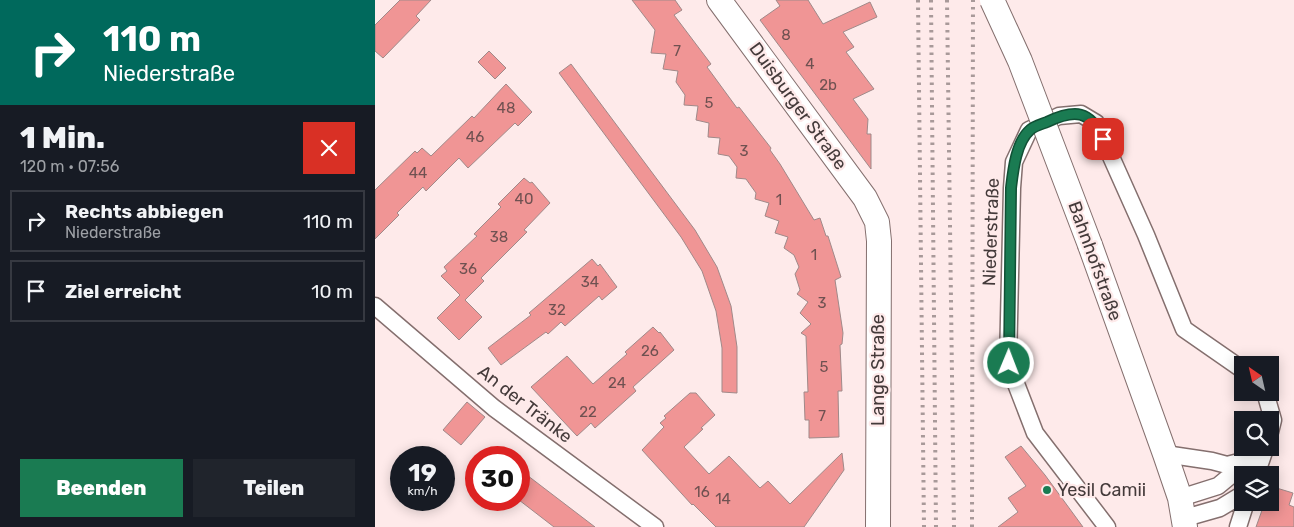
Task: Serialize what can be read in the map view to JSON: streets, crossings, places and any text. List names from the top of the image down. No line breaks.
{"streets":{"main road":["Duisburger Straße","Bahnhofstraße","Lange Straße"],"street":["Niederstraße","An der Tränke"]},"crossings":[["Duisburger Straße","Lange Straße"]],"places":["Yesil Camii"],"house_numbers":["8","7","4","2b","5","48","46","3","44","40","1","38","1","36","34","3","32","26","5","24","22","7","16","14"],"north":"top left","page":{"turn":["110 m","Niederstraße"],"heading":["1 Min.","120 m · 07:56"],"list":[{"name":"Rechts abbiegen","note":"Niederstraße","value":"110 m"},{"name":"Ziel erreicht","value":"10 m"}],"speed":"19 km/h","limit":"30","buttons":["Beenden","Teilen"]}}
